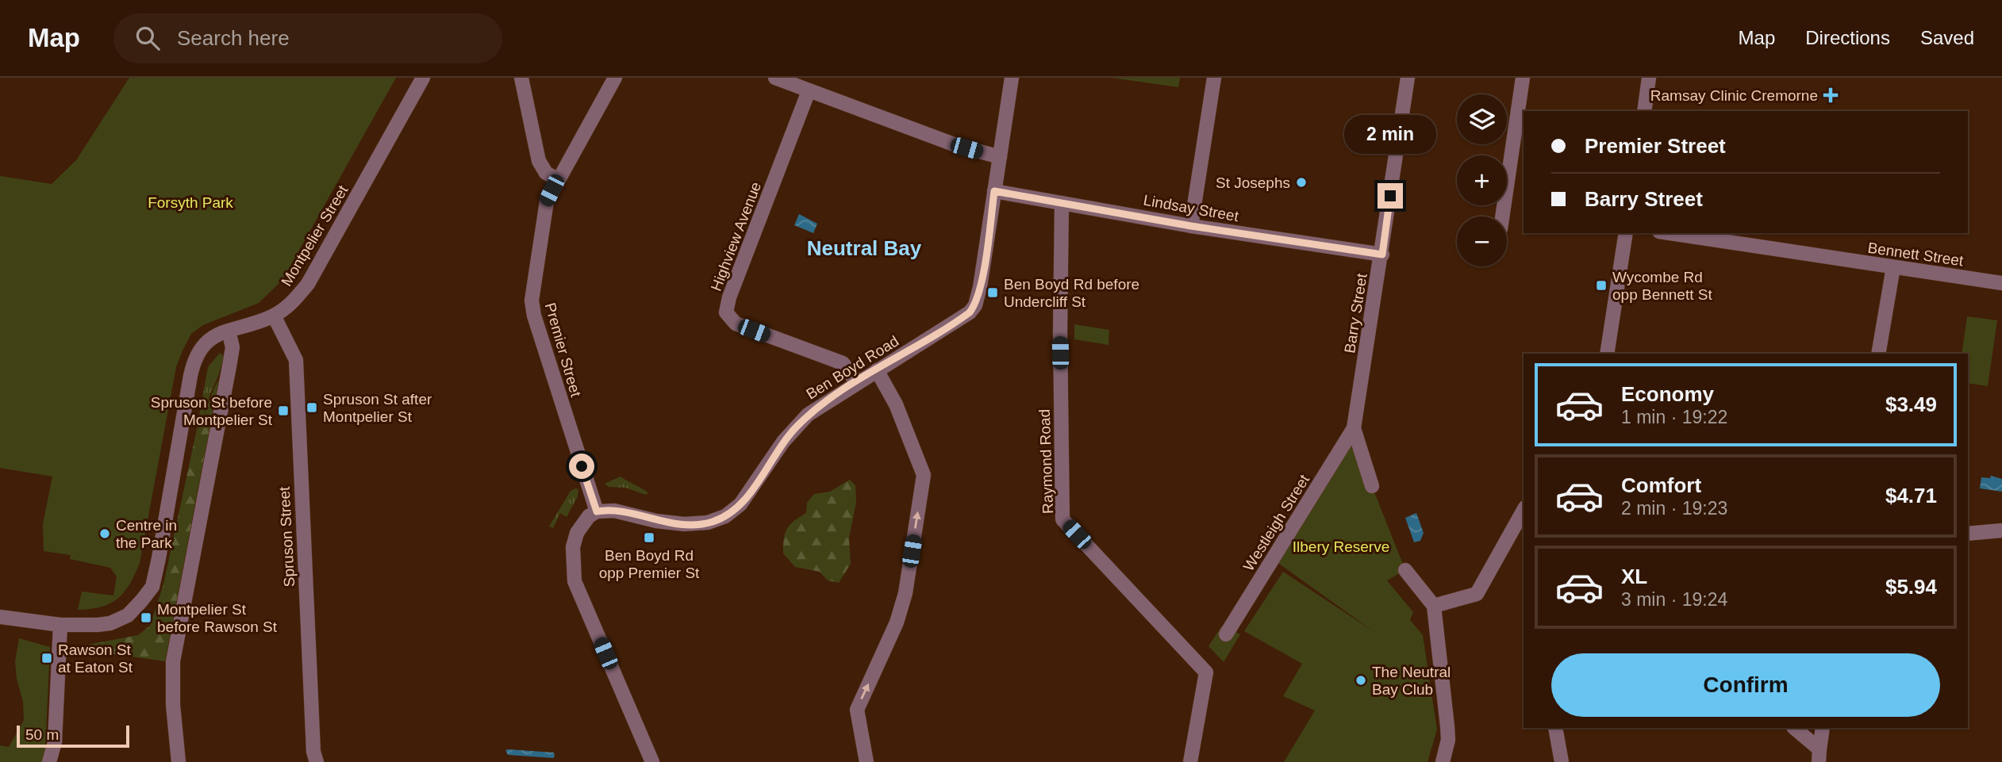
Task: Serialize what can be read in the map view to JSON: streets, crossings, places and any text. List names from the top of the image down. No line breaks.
{"streets":{"street":["Lindsay Street","Montpelier Street","Highview Avenue","Bennett Street","Barry Street","Premier Street","Ben Boyd Road","Raymond Road","Westleigh Street","Spruson Street"]},"crossings":[["Lindsay Street","Barry Street"],["Lindsay Street","Ben Boyd Road"],["Lindsay Street","Raymond Road"],["Montpelier Street","Spruson Street"],["Highview Avenue","Ben Boyd Road"],["Barry Street","Westleigh Street"],["Premier Street","Ben Boyd Road"]],"districts":["Neutral Bay"],"parks":["Forsyth Park","Ilbery Reserve"],"places":{"health":["Ramsay Clinic Cremorne"],"other":["St Josephs","Centre in the Park","The Neutral Bay Club"],"transit":["Wycombe Rd opp Bennett St","Ben Boyd Rd before Undercliff St","Spruson St after Montpelier St","Spruson St before Montpelier St","Ben Boyd Rd opp Premier St","Montpelier St before Rawson St","Rawson St at Eaton St"]},"scale_bar":"50 m","page":{"header":"Map","search":"Search here","nav":["Map","Directions","Saved"],"map_buttons":["+","−"],"banner":["Premier Street","Barry Street"],"bubble":"2 min","list":[{"name":"Economy","note":"1 min · 19:22","value":"$3.49"},{"name":"Comfort","note":"2 min · 19:23","value":"$4.71"},{"name":"XL","note":"3 min · 19:24","value":"$5.94"}],"buttons":"Confirm","scale":"50 m"}}
